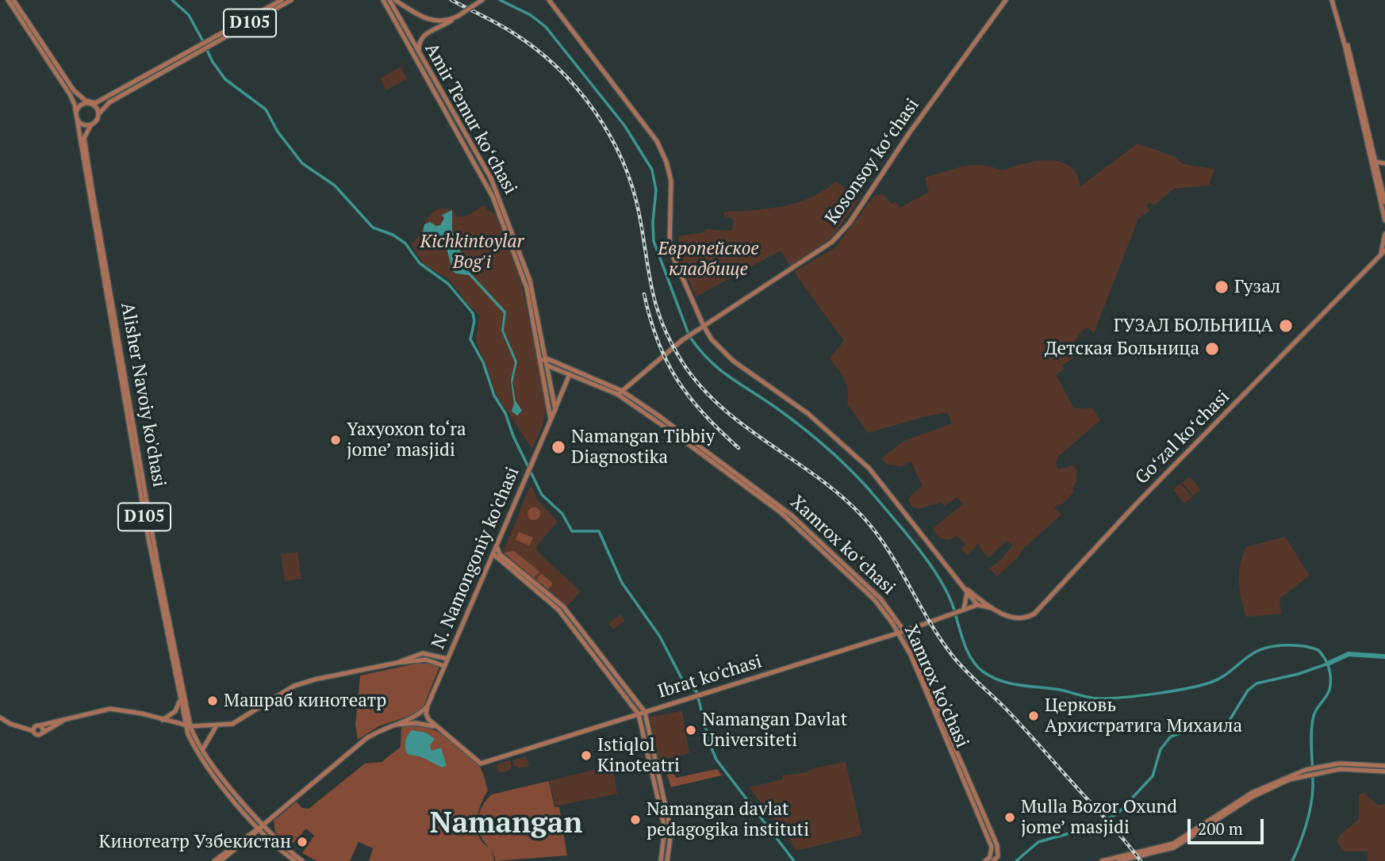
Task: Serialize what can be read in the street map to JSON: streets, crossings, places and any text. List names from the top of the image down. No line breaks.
{"streets":{"main road":["D105","Amir Temur koʻchasi","Kosonsoy koʻchasi","Alisher Navoiy ko'chasi","Goʻzal koʻchasi","Xamrox koʻchasi","N. Namongoniy ko'chasi","Ibrat ko'chasi","Xamrox ko'chasi"]},"crossings":[["D105","Alisher Navoiy ko'chasi"],["Amir Temur koʻchasi","Xamrox koʻchasi"],["Amir Temur koʻchasi","N. Namongoniy ko'chasi"],["Amir Temur koʻchasi","Xamrox ko'chasi"],["Kosonsoy koʻchasi","Xamrox koʻchasi"],["Kosonsoy koʻchasi","Xamrox ko'chasi"],["Xamrox koʻchasi","Ibrat ko'chasi"],["Xamrox koʻchasi","Xamrox ko'chasi"],["Ibrat ko'chasi","Xamrox ko'chasi"]],"districts":["Namangan"],"parks":["Kichkintoylar Bog'i","Европейское кладбище"],"places":["Гузал","ГУЗАЛ БОЛЬНИЦА","Детская Больница","Yaxyoxon to‘ra jome’ masjidi","Namangan Tibbiy Diagnostika","Машраб кинотеатр","Церковь Архистратига Михаила","Namangan Davlat Universiteti","Istiqlol Kinoteatri","Mulla Bozor Oxund jome’ masjidi","Namangan davlat pedagogika instituti","Кинотеатр Узбекистан"],"scale_bar":"200 m"}
